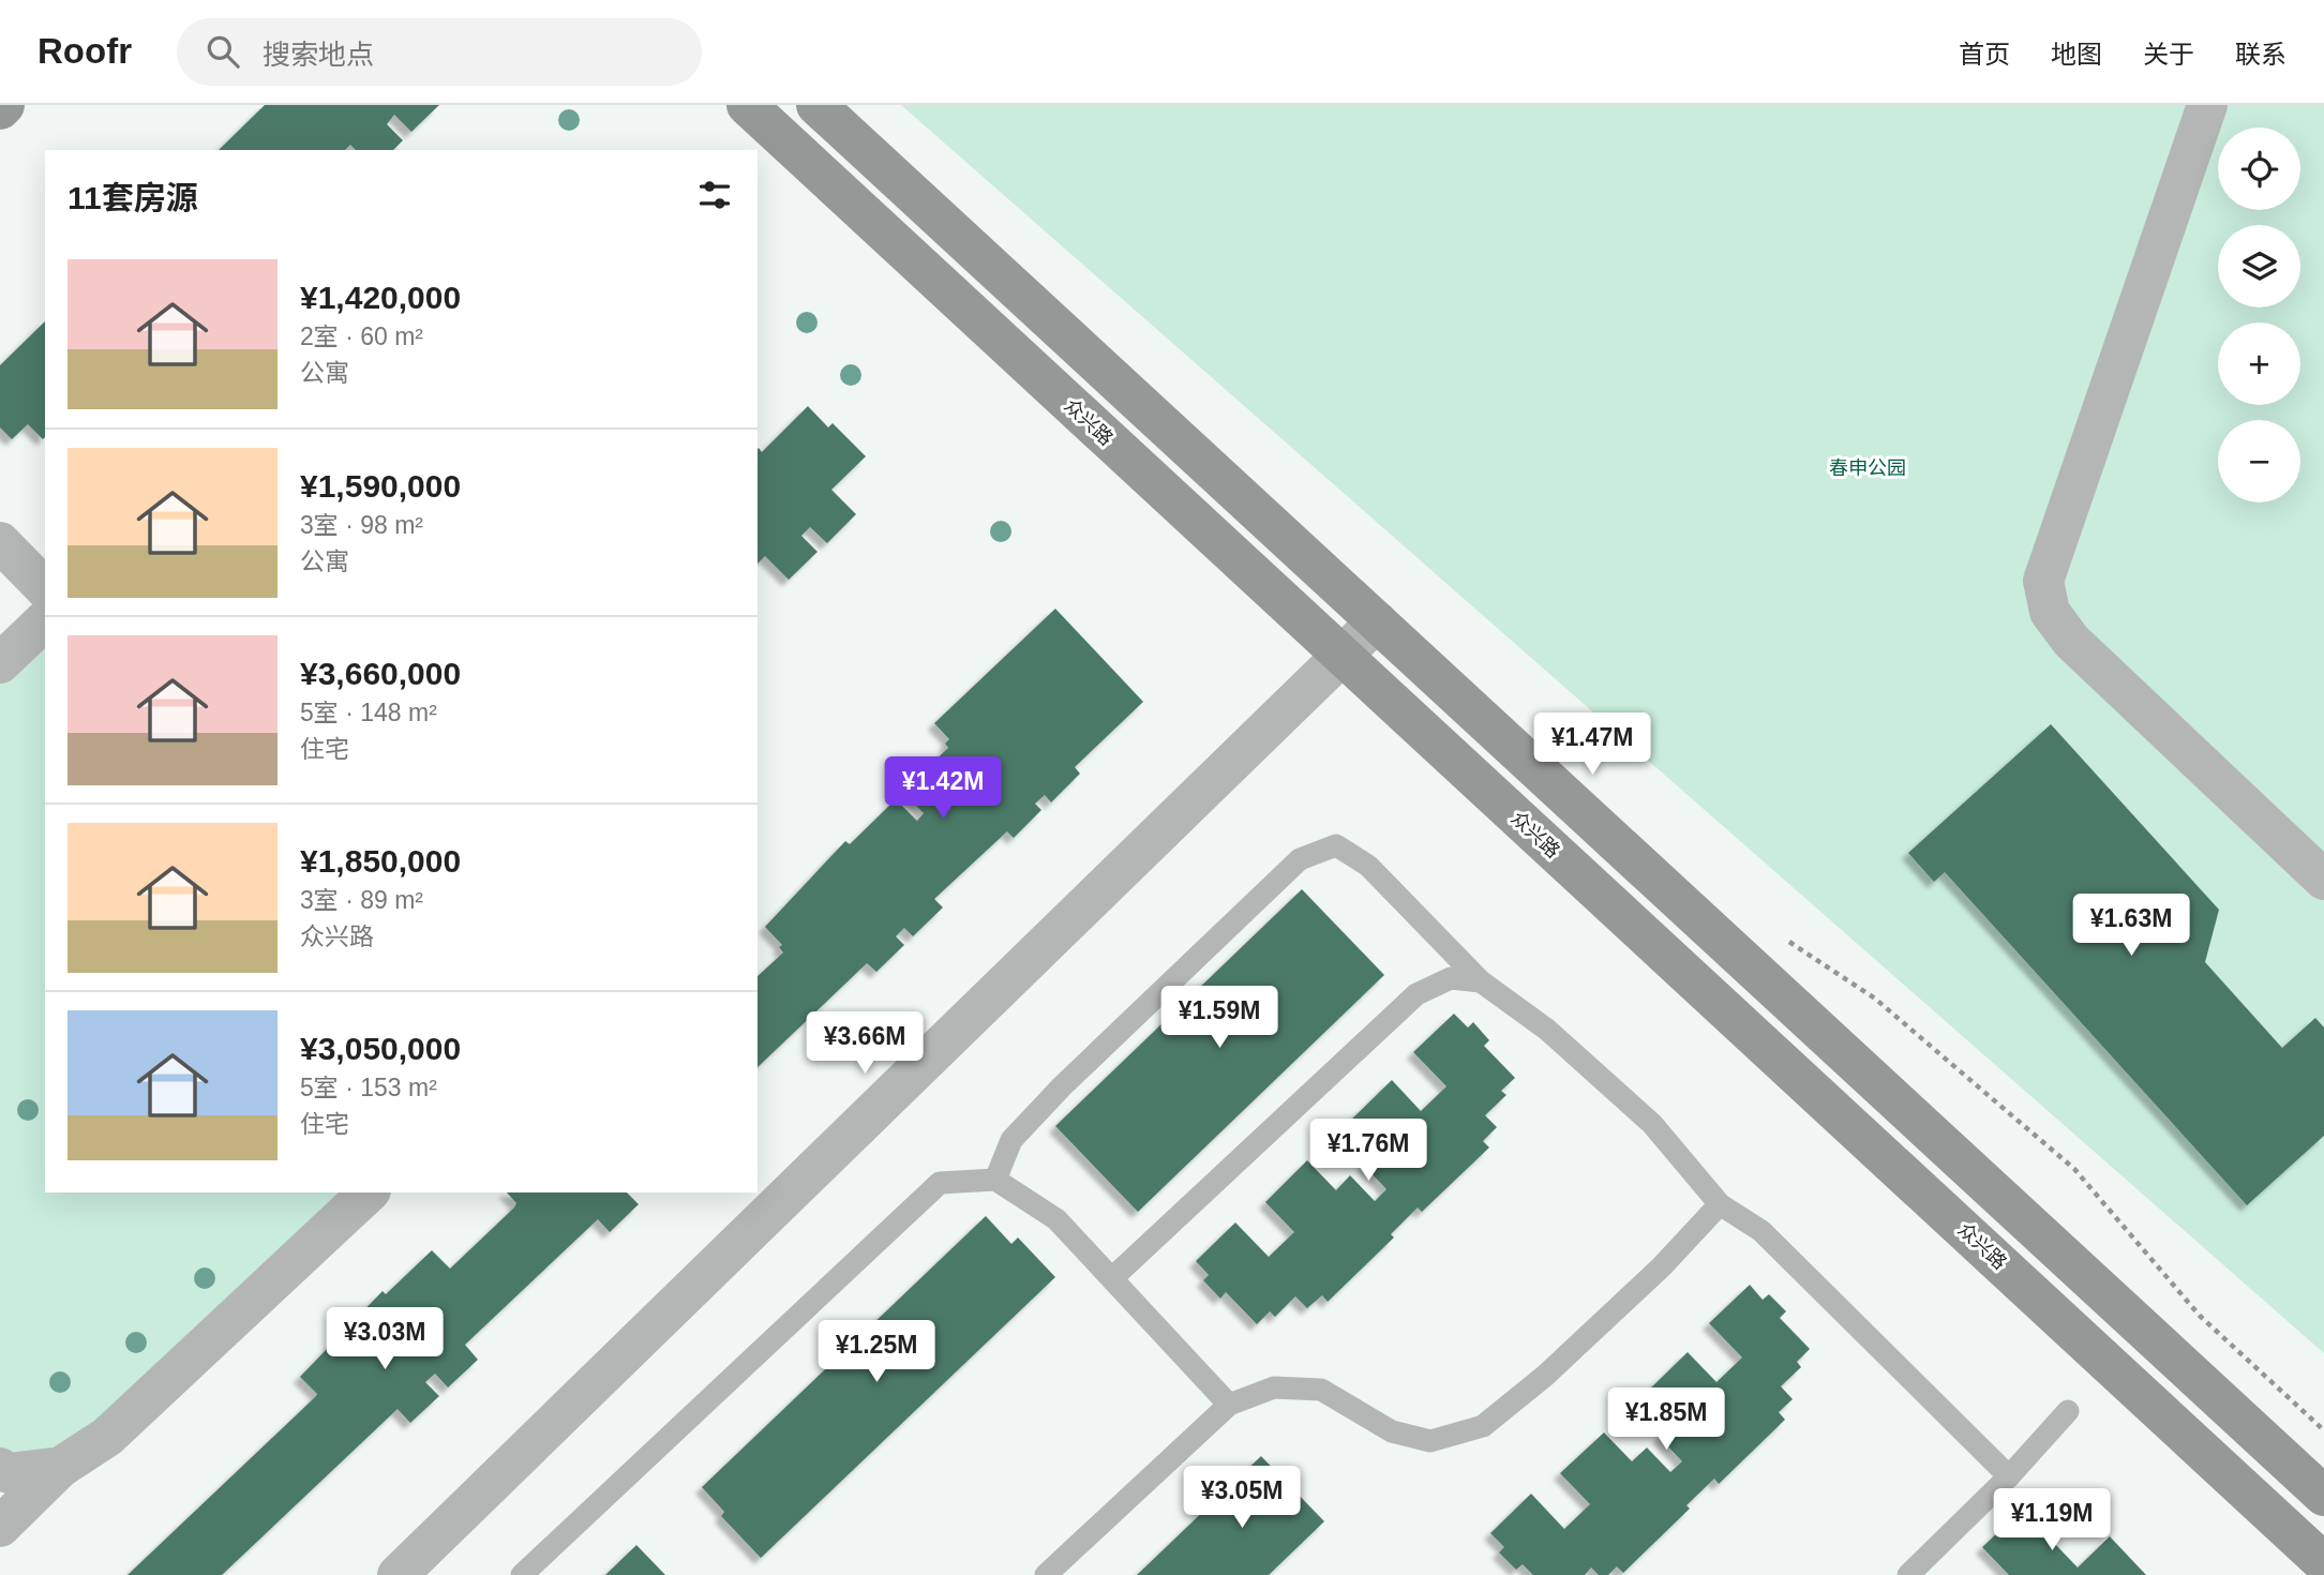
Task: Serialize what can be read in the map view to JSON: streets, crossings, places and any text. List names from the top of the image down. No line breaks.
{"streets":{"street":["众兴路"]},"parks":["春申公园"],"page":{"header":"Roofr","search":"搜索地点","nav":["首页","地图","关于","联系"],"map_buttons":["+","−"],"heading":"11套房源","list":[{"name":"¥1,420,000","note":"2室 · 60 m² · 公寓"},{"name":"¥1,590,000","note":"3室 · 98 m² · 公寓"},{"name":"¥3,660,000","note":"5室 · 148 m² · 住宅"},{"name":"¥1,850,000","note":"3室 · 89 m² · 众兴路"},{"name":"¥3,050,000","note":"5室 · 153 m² · 住宅"}],"price":["¥1.47M","¥1.42M","¥1.63M","¥1.59M","¥3.66M","¥1.76M","¥3.03M","¥1.25M","¥1.85M","¥3.05M","¥1.19M"]}}
